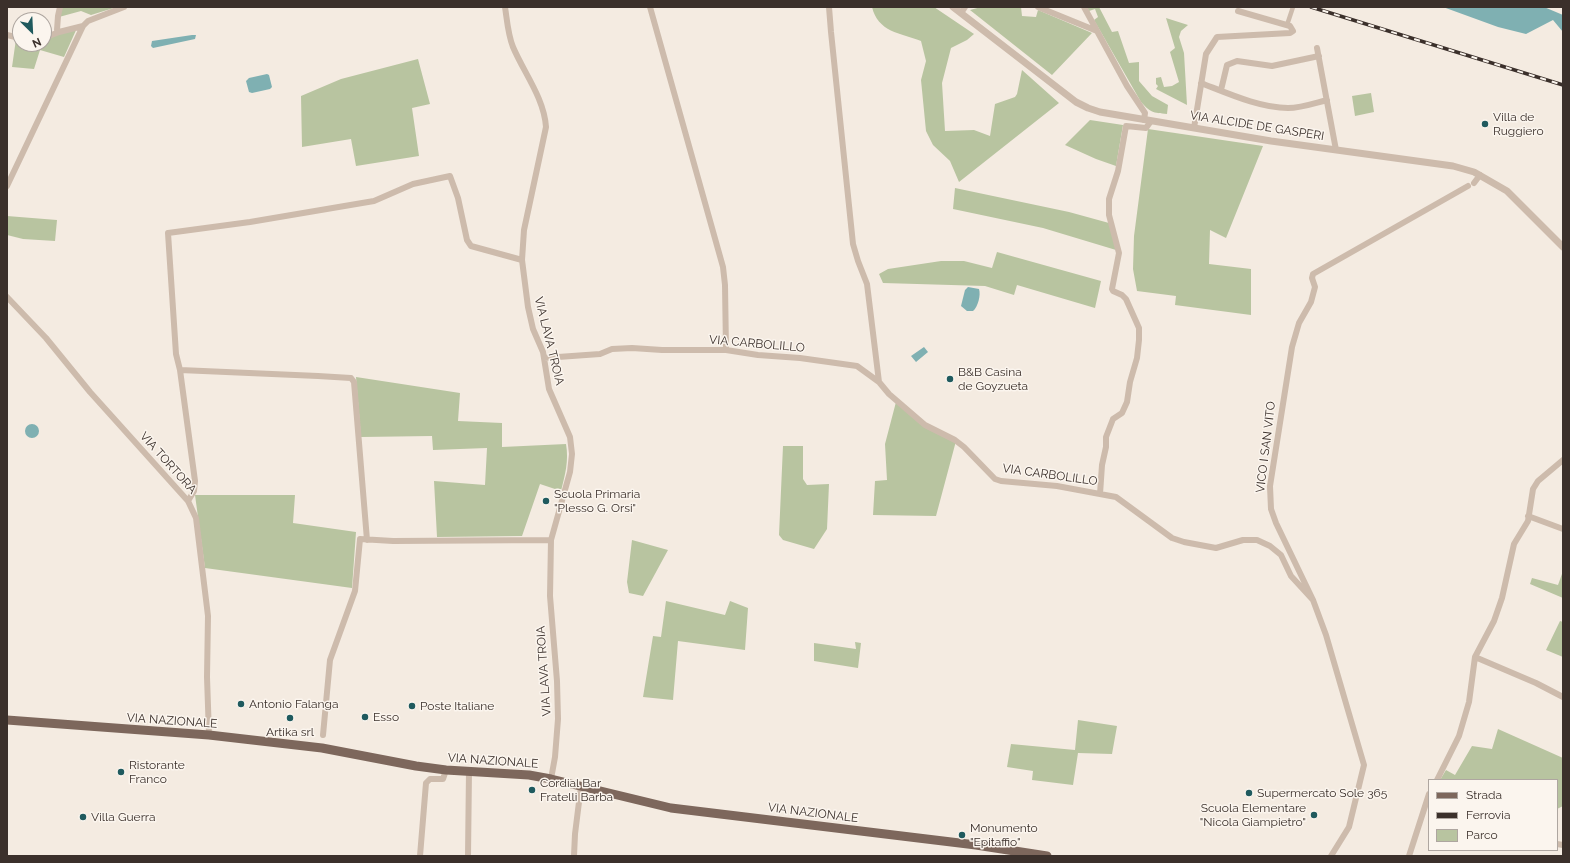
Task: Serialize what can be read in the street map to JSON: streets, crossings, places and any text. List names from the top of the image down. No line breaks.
{"streets":{"main road":["VIA NAZIONALE"],"street":["VIA ALCIDE DE GASPERI","VIA LAVA TROIA","VIA CARBOLILLO","VICO I SAN VITO","VIA TORTORA"]},"crossings":[["VIA ALCIDE DE GASPERI","VICO I SAN VITO"],["VIA LAVA TROIA","VIA CARBOLILLO"],["VIA LAVA TROIA","VIA NAZIONALE"],["VIA CARBOLILLO","VICO I SAN VITO"],["VIA TORTORA","VIA NAZIONALE"]],"places":["Villa de Ruggiero","B&B Casina de Goyzueta","Scuola Primaria \"Plesso G. Orsi\"","Antonio Falanga","Poste Italiane","Esso","Artika srl","Ristorante Franco","Cordial Bar Fratelli Barba","Supermercato Sole 365","Scuola Elementare \"Nicola Giampietro\"","Villa Guerra","Monumento \"Epitaffio\""],"legend":["Strada","Ferrovia","Parco"],"north":"bottom right"}
